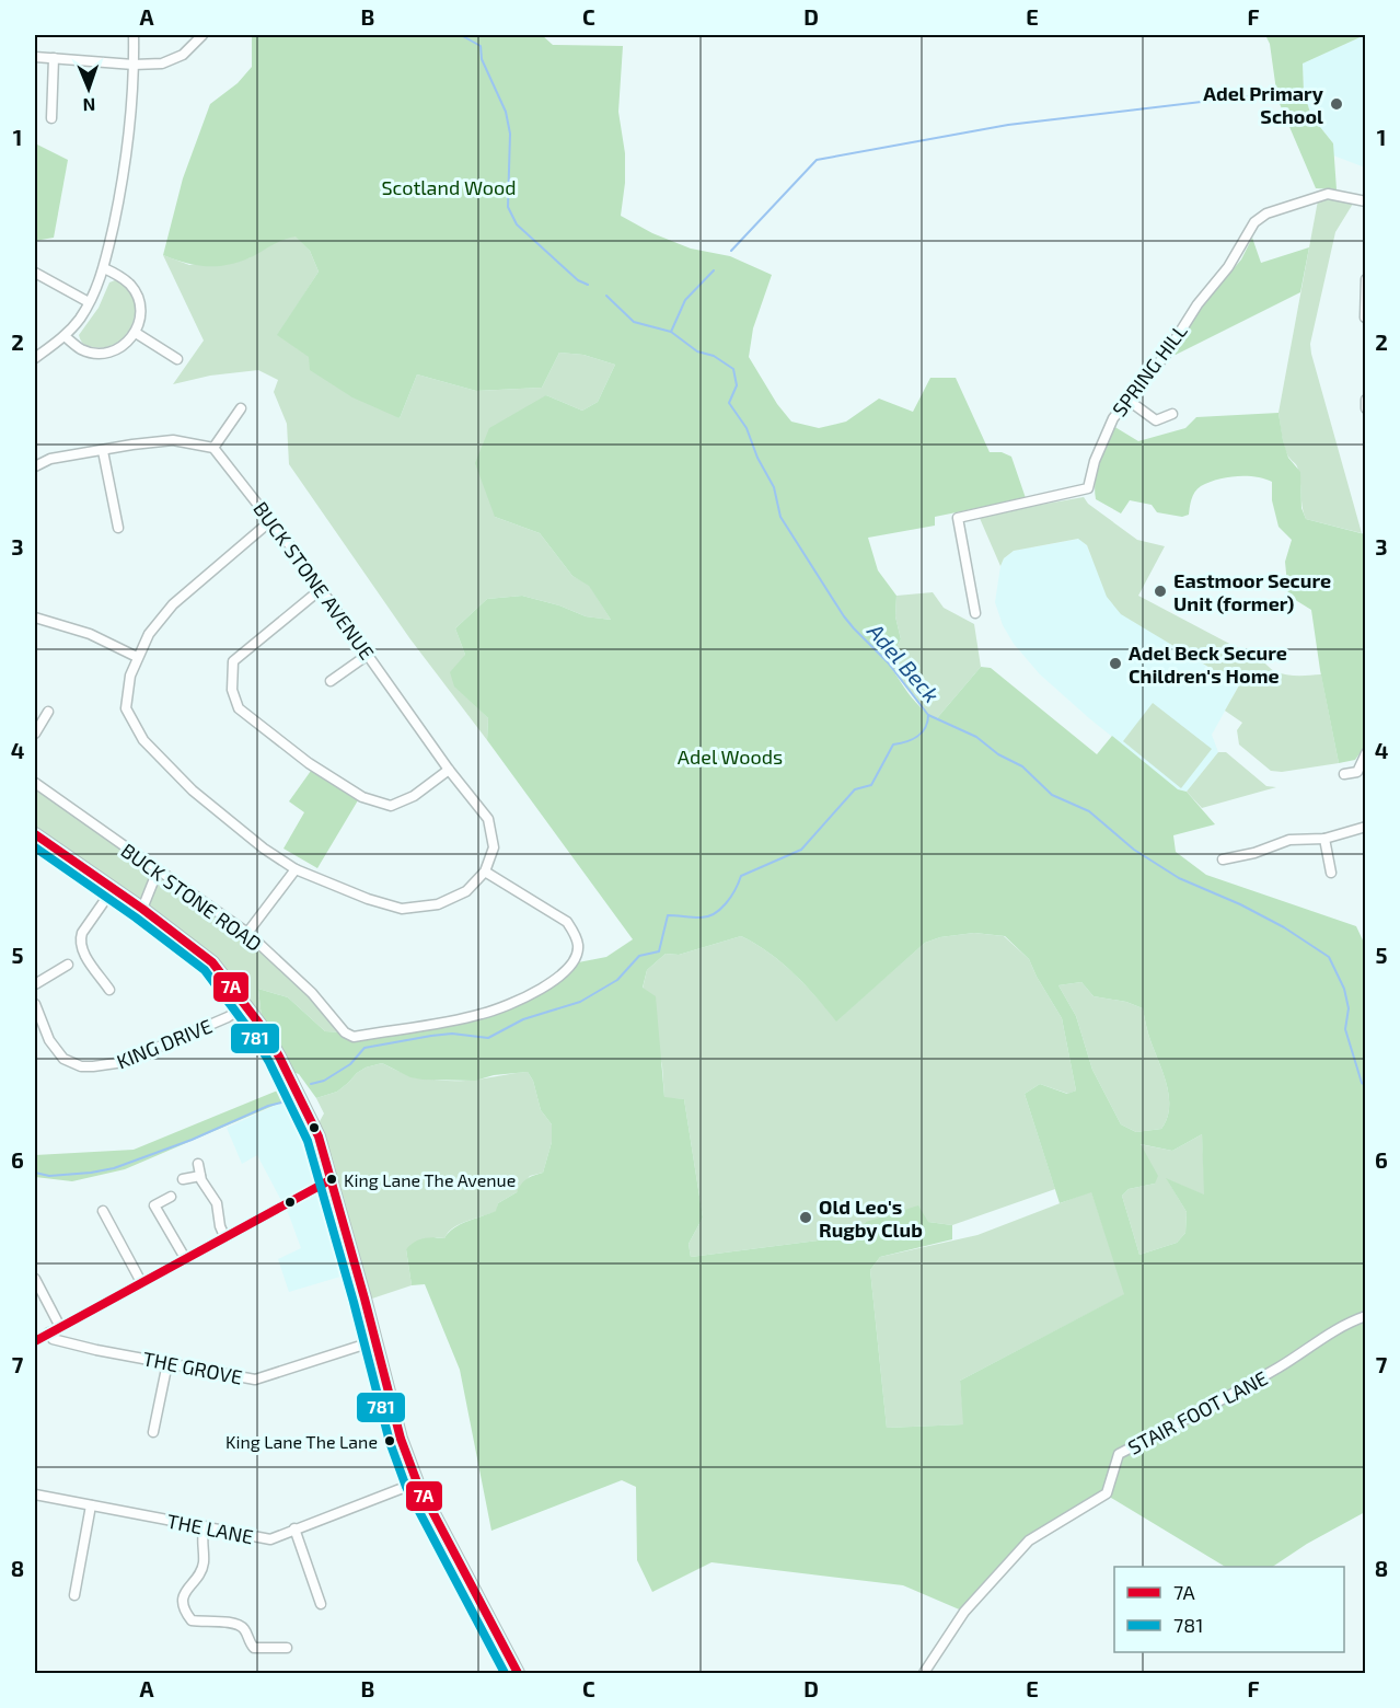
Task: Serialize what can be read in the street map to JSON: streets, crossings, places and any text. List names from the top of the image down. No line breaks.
{"streets":{"street":["SPRING HILL","BUCK STONE AVENUE","BUCK STONE ROAD","KING DRIVE","THE GROVE","STAIR FOOT LANE","THE LANE"]},"crossings":[["BUCK STONE AVENUE","BUCK STONE ROAD"]],"water":["Adel Beck"],"parks":["Scotland Wood","Adel Woods"],"places":["Adel Primary School","Eastmoor Secure Unit (former)","Adel Beck Secure Children's Home","King Lane The Avenue","Old Leo's Rugby Club","King Lane The Lane"],"lines":["transit line 7A","transit line 781"],"legend":["7A","781"],"north":"bottom","grid":{"columns":["A","B","C","D","E","F"],"rows":["1","2","3","4","5","6","7","8"]}}
